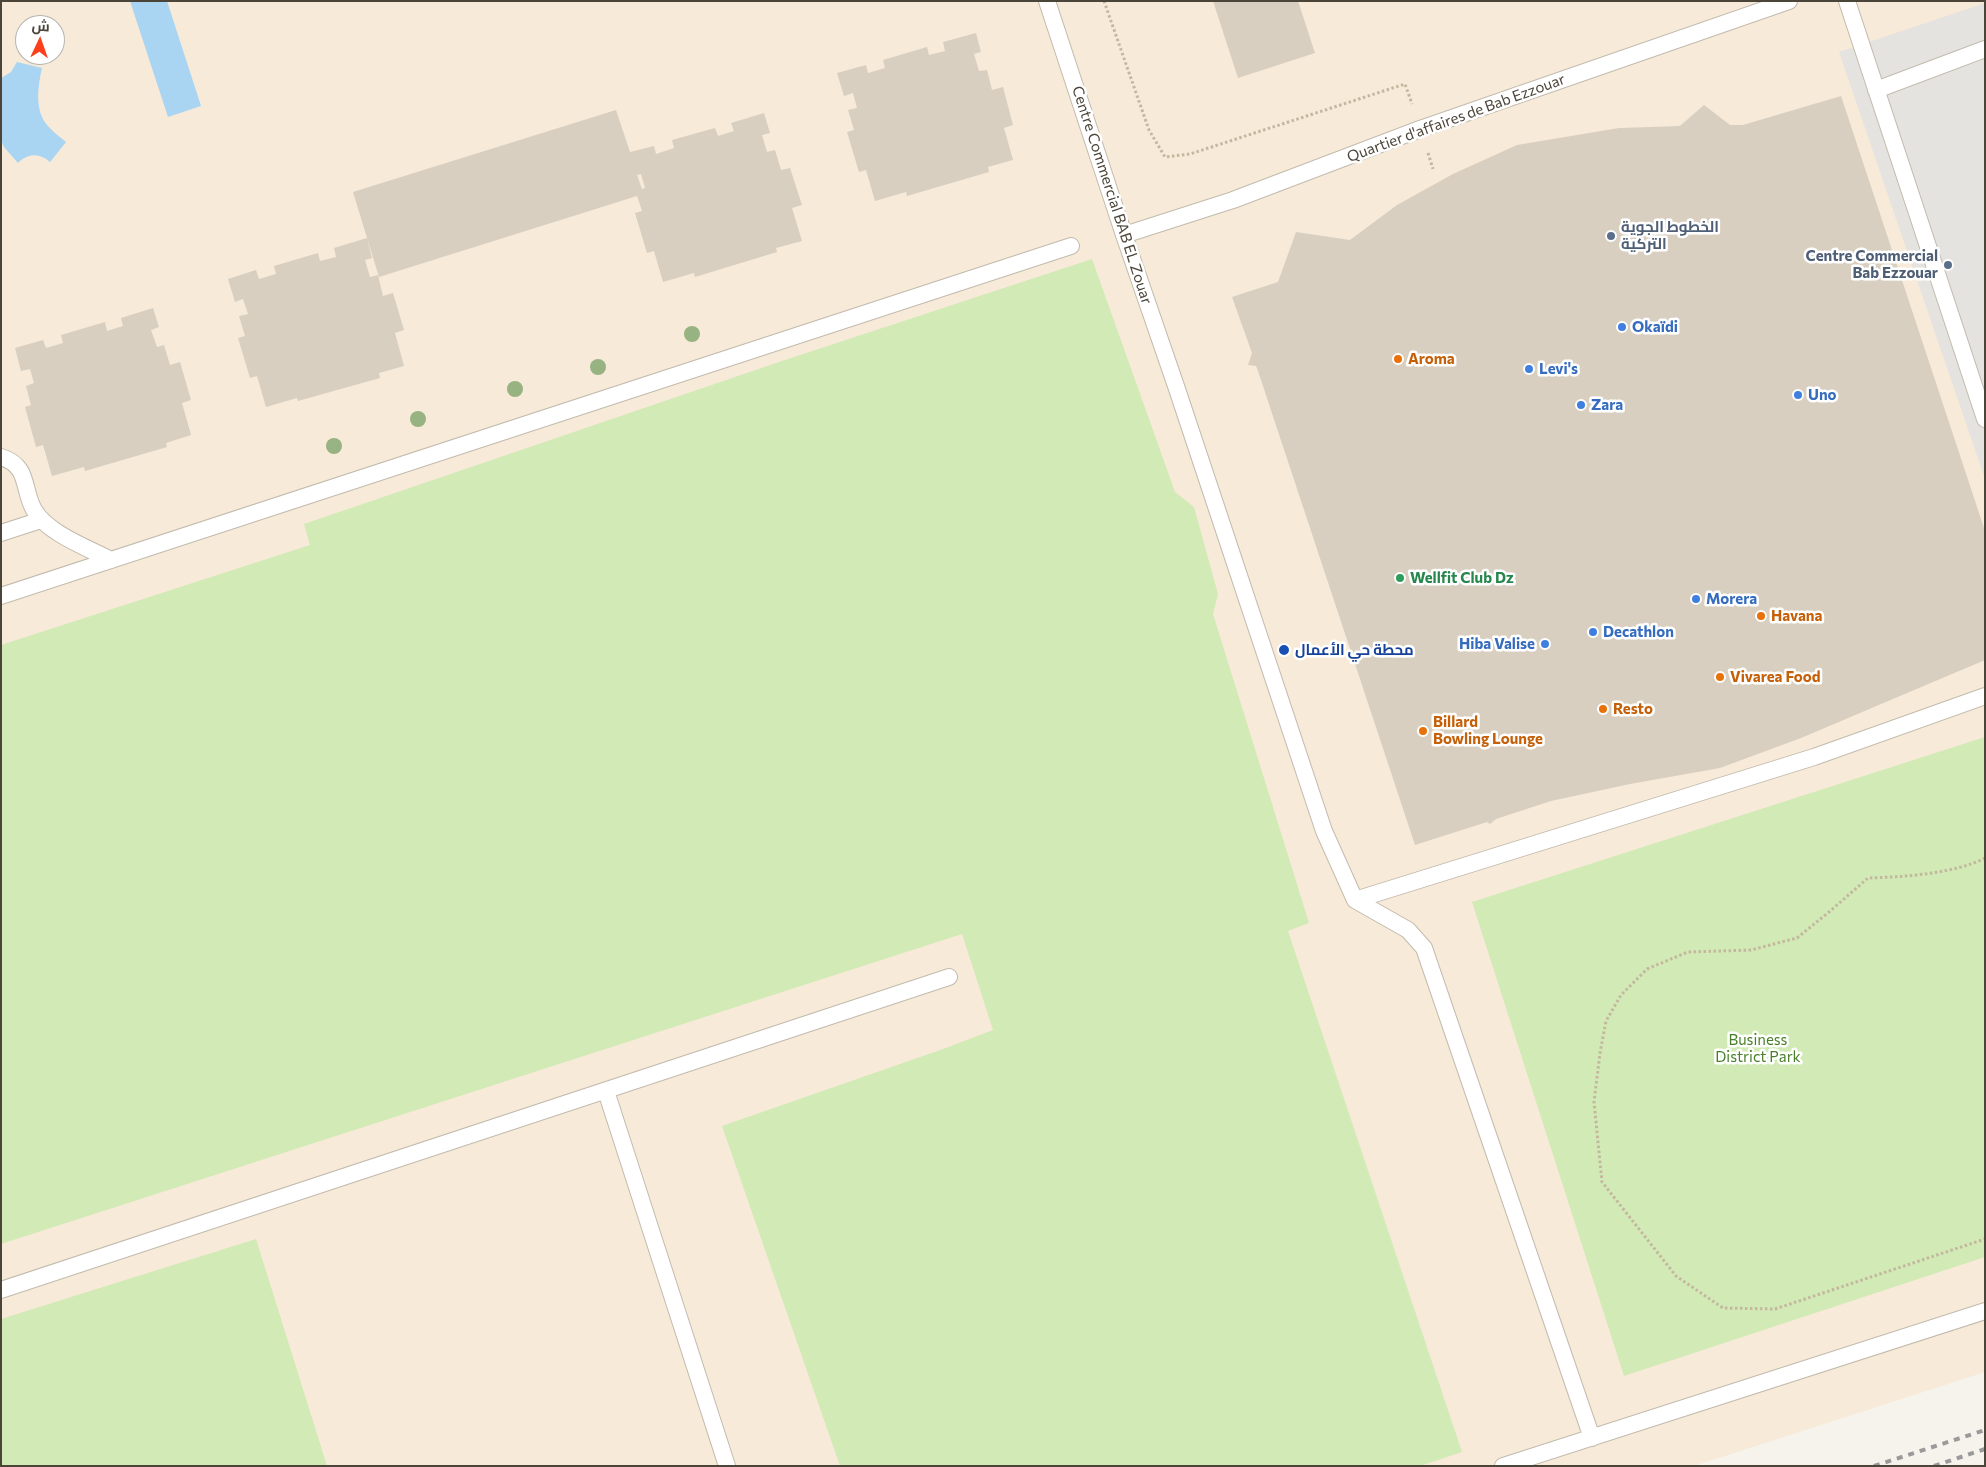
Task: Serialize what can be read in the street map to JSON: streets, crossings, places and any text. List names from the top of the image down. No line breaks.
{"streets":{"lane":["Quartier d'affaires de Bab Ezzouar","Centre Commercial BAB EL Zouar"]},"crossings":[["Quartier d'affaires de Bab Ezzouar","Centre Commercial BAB EL Zouar"]],"parks":["Business District Park"],"places":["الخطوط الجوية التركية","Centre Commercial Bab Ezzouar","Okaïdi","Aroma","Levi's","Uno","Zara","Wellfit Club Dz","Morera","Havana","Decathlon","Hiba Valise","محطة حي الأعمال","Vivarea Food","Resto","Billard Bowling Lounge"],"north":"top"}
